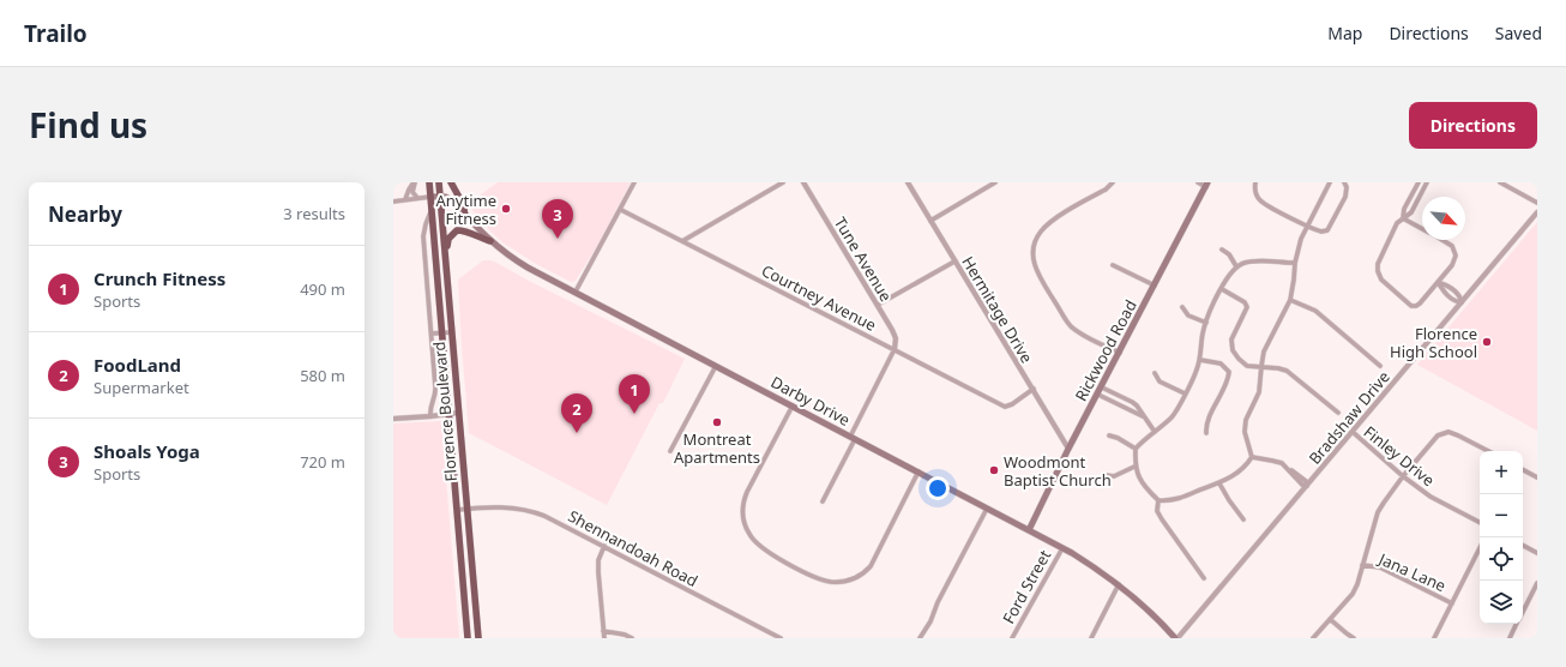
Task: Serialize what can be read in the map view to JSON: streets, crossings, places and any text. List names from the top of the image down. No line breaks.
{"streets":{"highway":["Florence Boulevard"],"main road":["Rickwood Road","Darby Drive"],"street":["Tune Avenue","Courtney Avenue","Hermitage Drive","Bradshaw Drive","Finley Drive","Shennandoah Road","Jana Lane","Ford Street"]},"crossings":[["Tune Avenue","Courtney Avenue"],["Courtney Avenue","Hermitage Drive"],["Hermitage Drive","Rickwood Road"],["Rickwood Road","Darby Drive"],["Darby Drive","Florence Boulevard"],["Darby Drive","Bradshaw Drive"],["Darby Drive","Ford Street"],["Florence Boulevard","Shennandoah Road"],["Bradshaw Drive","Finley Drive"]],"places":["Anytime Fitness","Florence High School","Montreat Apartments","Woodmont Baptist Church"],"north":"bottom right","page":{"header":"Trailo","nav":["Map","Directions","Saved"],"title":"Find us","buttons":"Directions","heading":["Nearby","3 results"],"pins":["3","1","2"],"list":[{"mark":"1","name":"Crunch Fitness","note":"Sports","value":"490 m"},{"mark":"2","name":"FoodLand","note":"Supermarket","value":"580 m"},{"mark":"3","name":"Shoals Yoga","note":"Sports","value":"720 m"}],"map_buttons":["+","−"]}}
